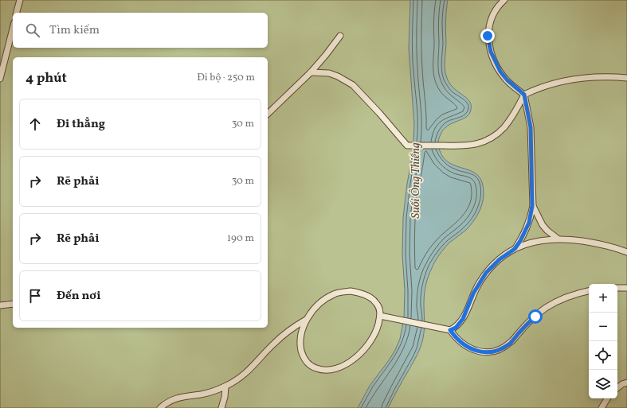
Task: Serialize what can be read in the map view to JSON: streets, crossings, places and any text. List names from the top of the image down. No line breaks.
{"water":["Suối Ông Thiềng"],"page":{"search":"Tìm kiếm","heading":["4 phút","Đi bộ · 250 m"],"list":[["Đi thẳng","30 m"],["Rẽ phải","30 m"],["Rẽ phải","190 m"],"Đến nơi"],"map_buttons":["+","−"]}}
